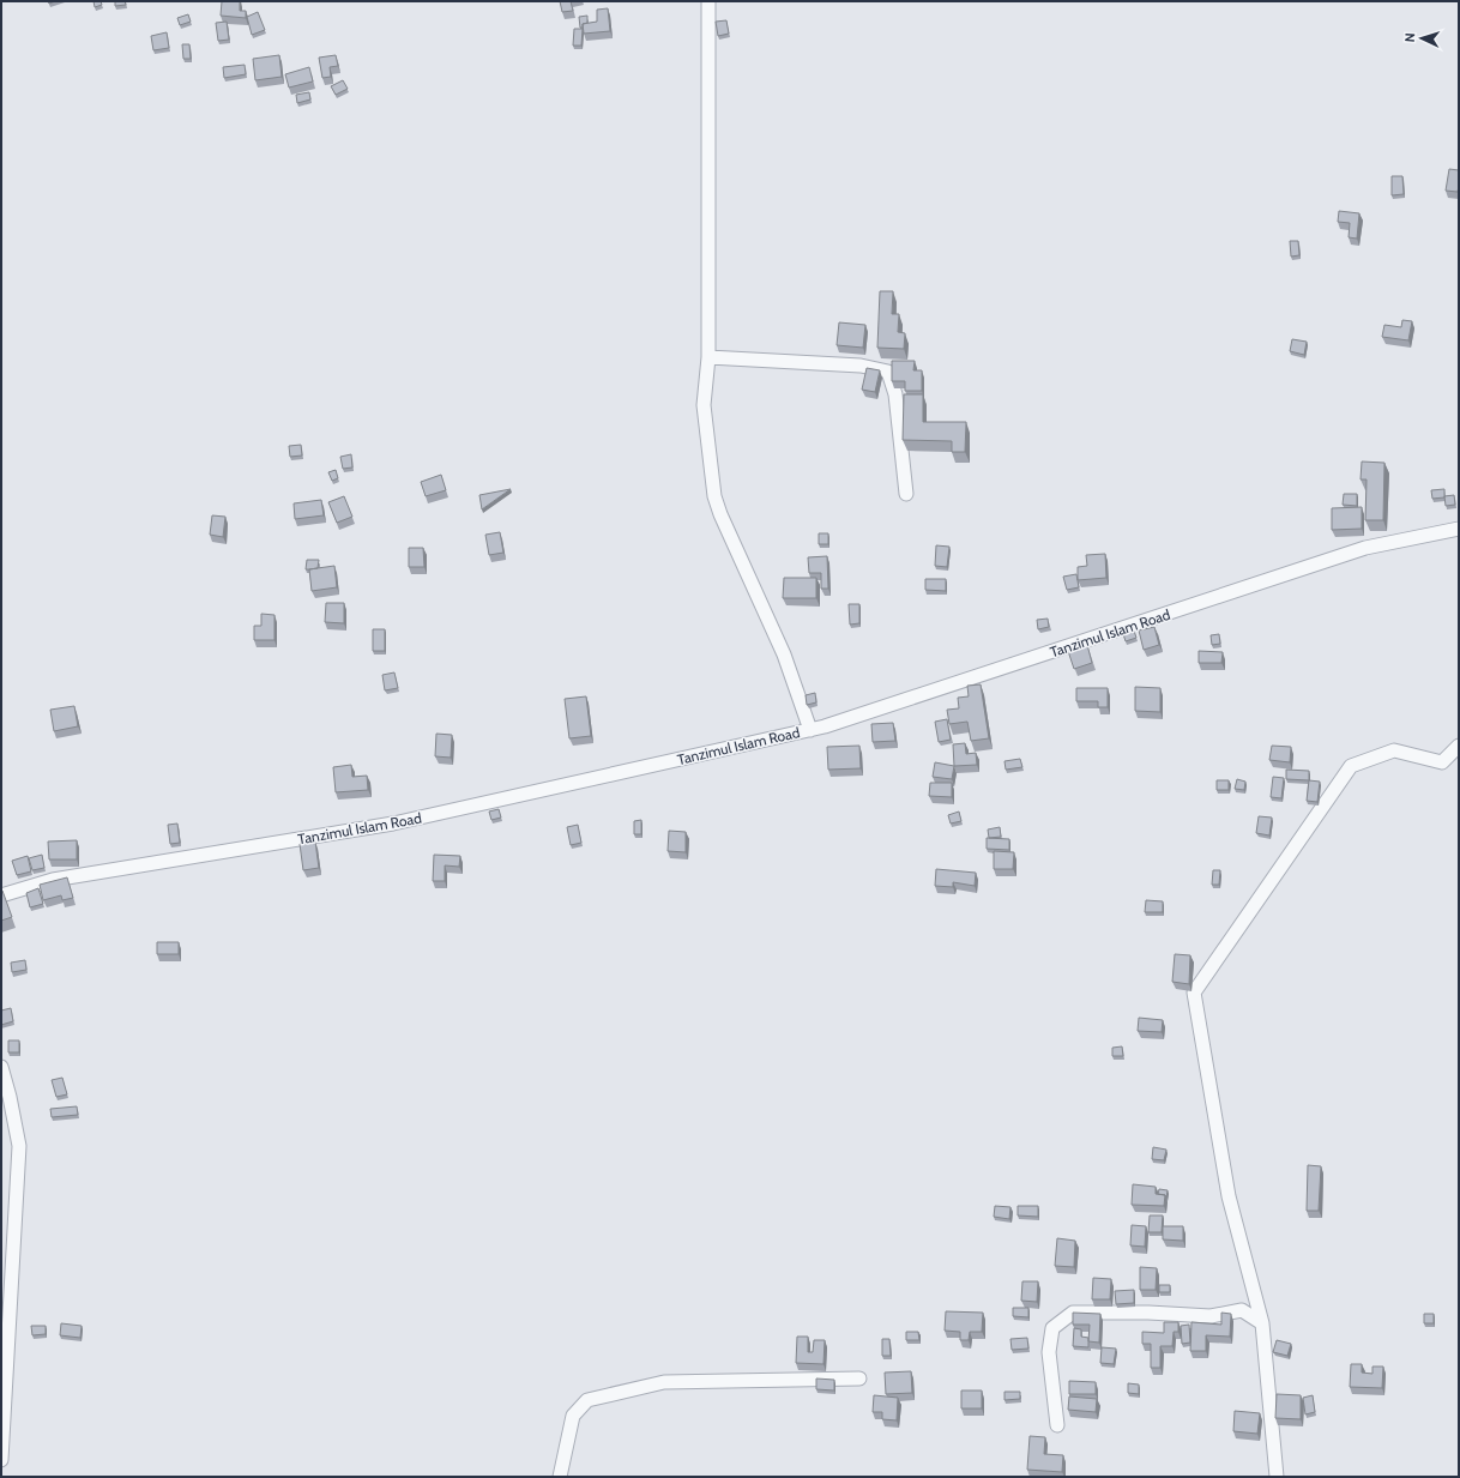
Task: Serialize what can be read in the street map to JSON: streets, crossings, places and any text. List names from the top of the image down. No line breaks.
{"streets":{"street":["Tanzimul Islam Road"]},"north":"left"}
